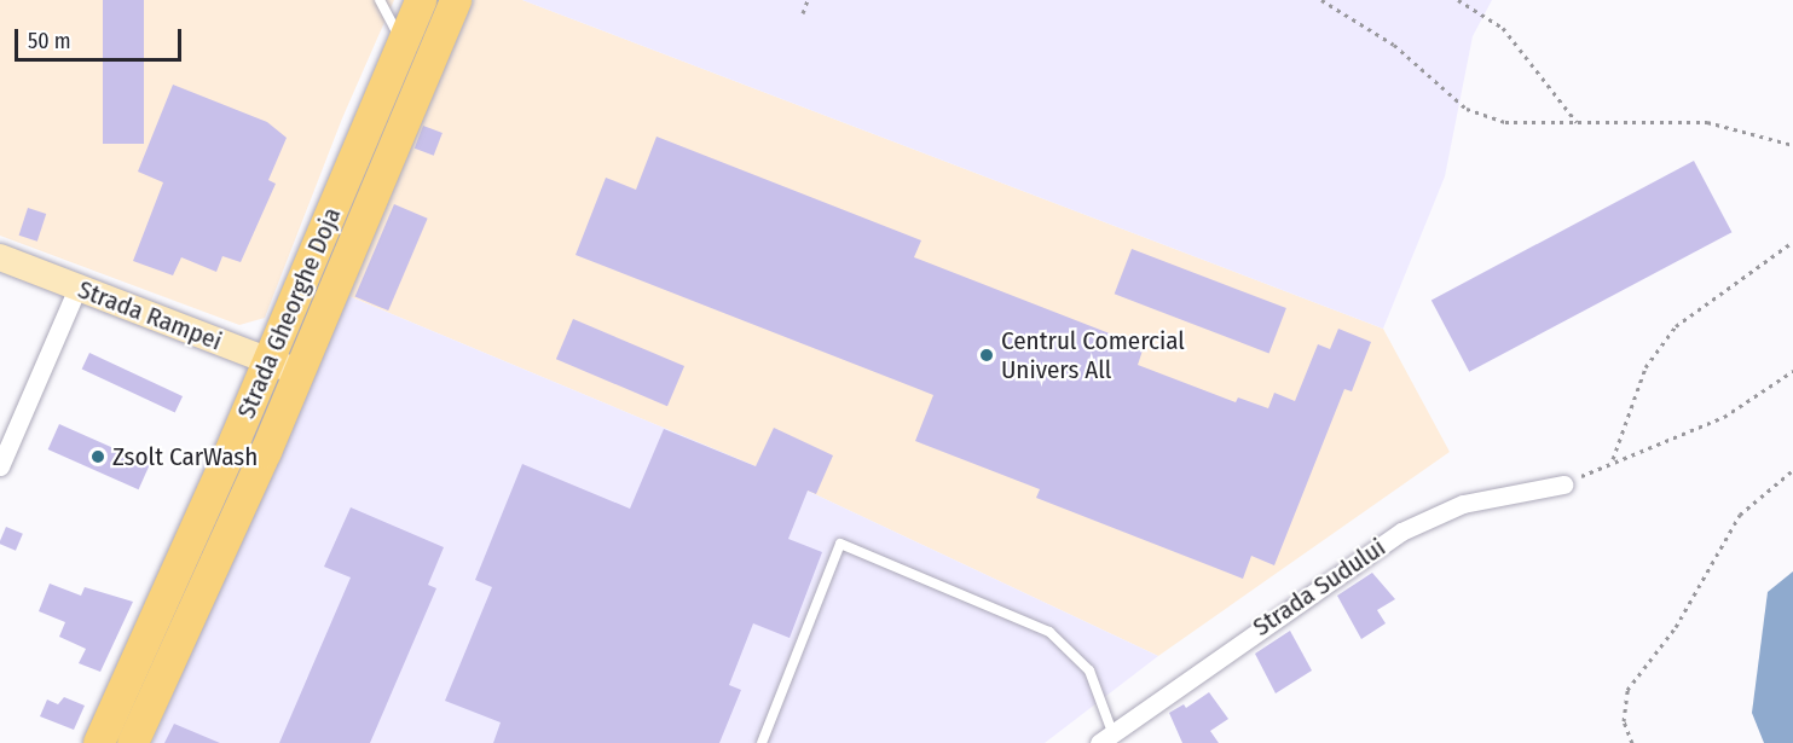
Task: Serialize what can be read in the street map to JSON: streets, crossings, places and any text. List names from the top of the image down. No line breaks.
{"streets":{"main road":["Strada Gheorghe Doja","Strada Rampei"],"street":["Strada Sudului"]},"crossings":[["Strada Gheorghe Doja","Strada Rampei"]],"places":["Centrul Comercial Univers All","Zsolt CarWash"],"scale_bar":"50 m"}
